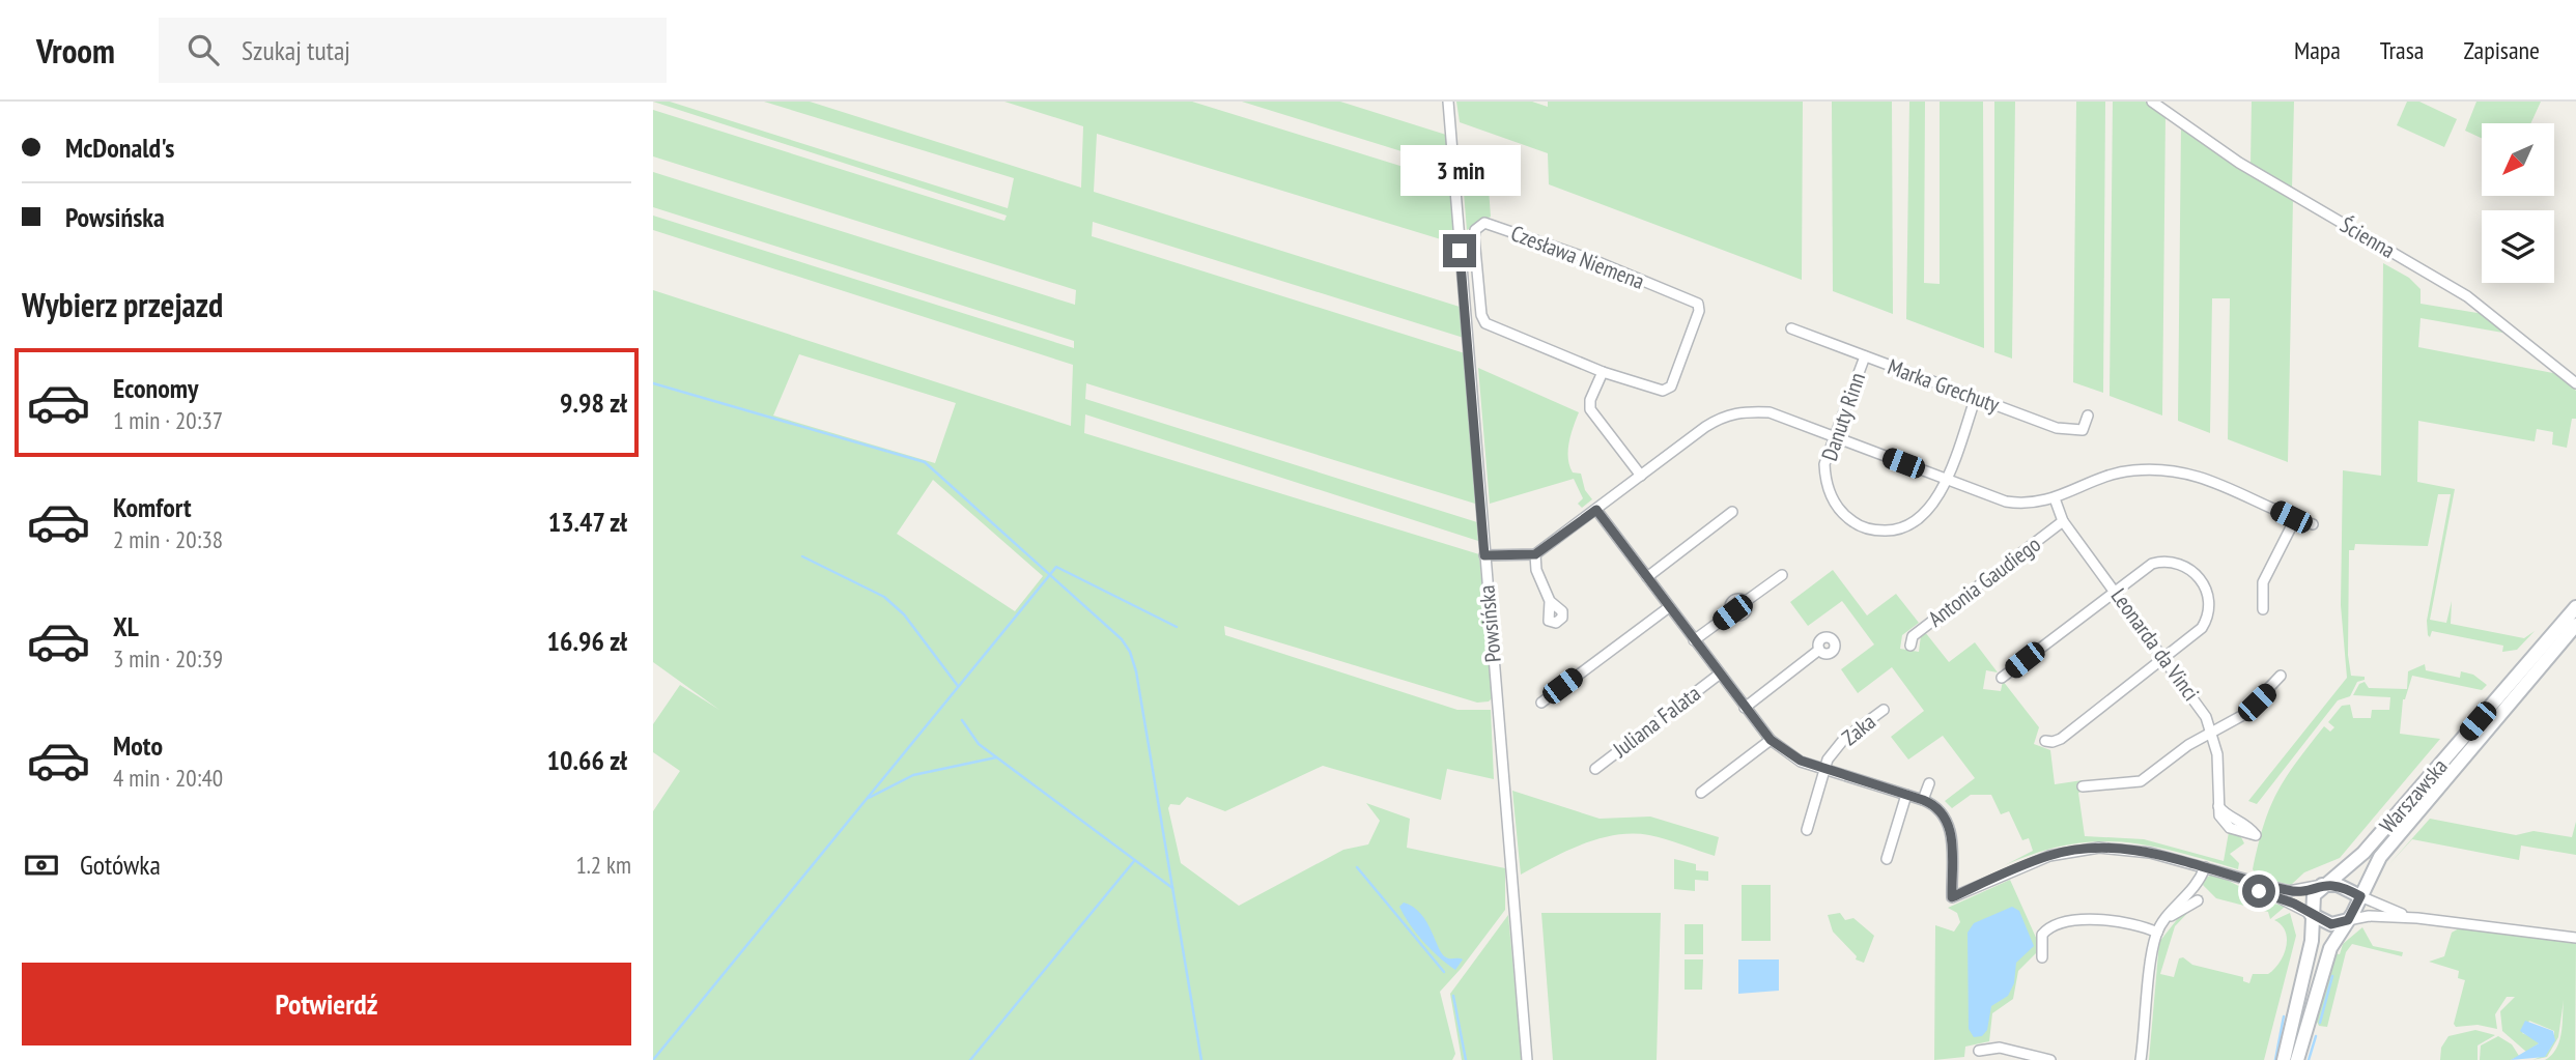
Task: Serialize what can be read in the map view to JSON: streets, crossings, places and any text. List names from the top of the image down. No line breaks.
{"streets":{"main road":["Warszawska"],"street":["Ścienna","Czesława Niemena","Marka Grechuty","Danuty Rinn","Antonia Gaudiego","Powsińska","Leonarda da Vinci","Juliana Falata","Zaka"]},"crossings":[["Marka Grechuty","Danuty Rinn"],["Antonia Gaudiego","Leonarda da Vinci"]],"north":"bottom left","page":{"header":"Vroom","search":"Szukaj tutaj","nav":["Mapa","Trasa","Zapisane"],"banner":["McDonald's","Powsińska"],"bubble":"3 min","heading":"Wybierz przejazd","list":[{"name":"Economy","note":"1 min · 20:37","value":"9.98 zł"},{"name":"Komfort","note":"2 min · 20:38","value":"13.47 zł"},{"name":"XL","note":"3 min · 20:39","value":"16.96 zł"},{"name":"Moto","note":"4 min · 20:40","value":"10.66 zł"}],"pay":["Gotówka","1.2 km"],"buttons":"Potwierdź"}}
